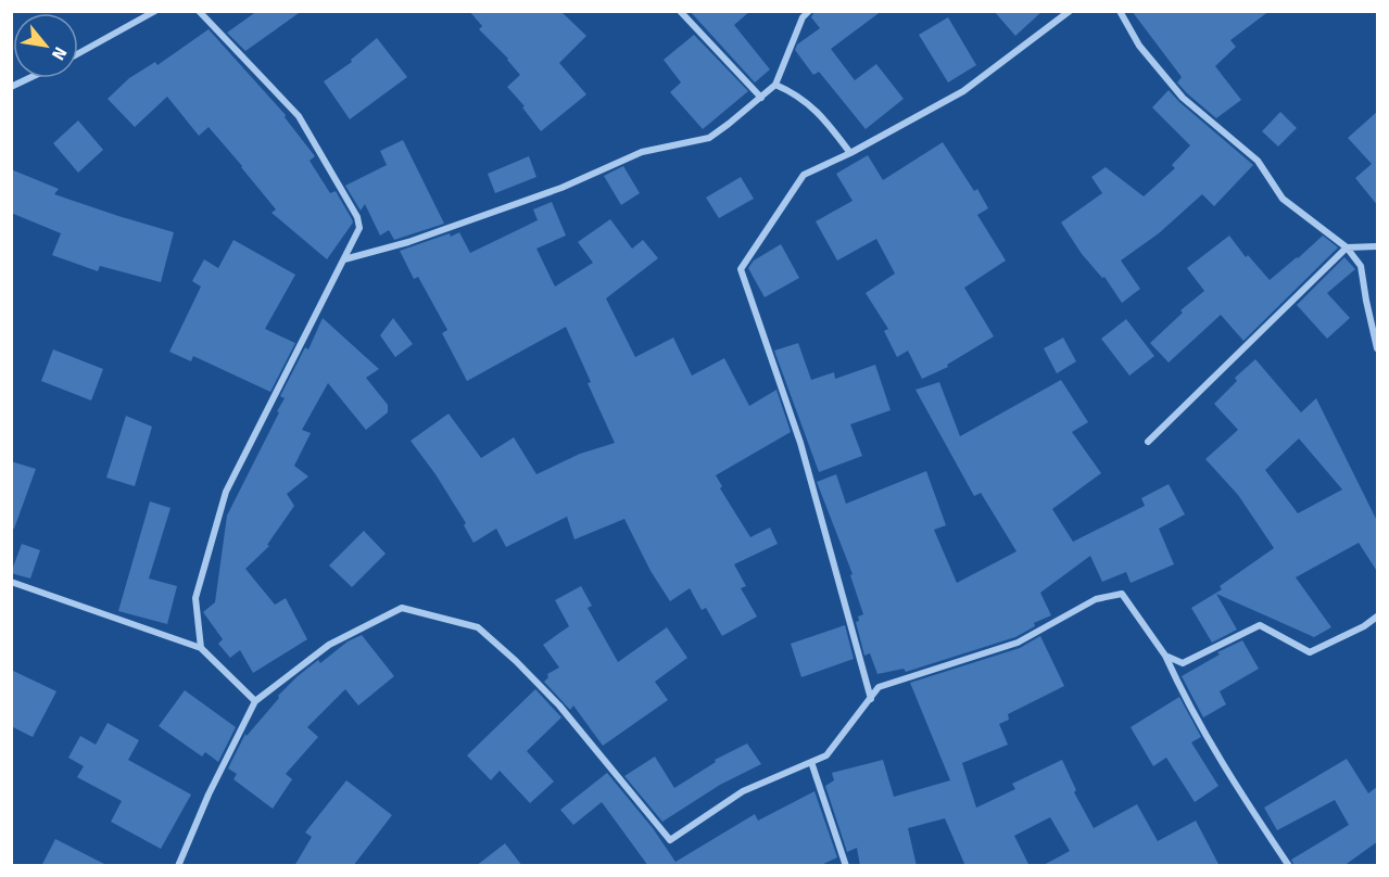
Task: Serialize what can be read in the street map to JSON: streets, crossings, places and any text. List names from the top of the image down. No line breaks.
{"north":"bottom right"}
